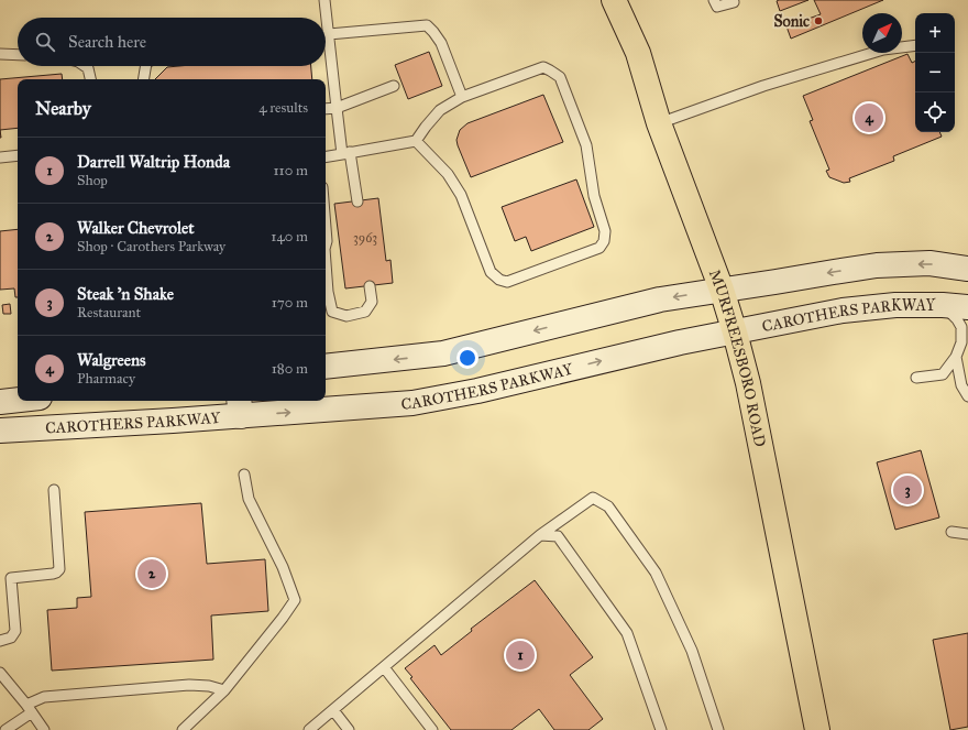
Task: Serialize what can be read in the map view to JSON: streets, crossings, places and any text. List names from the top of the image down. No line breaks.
{"streets":{"main road":["CAROTHERS PARKWAY","MURFREESBORO ROAD"]},"crossings":[["CAROTHERS PARKWAY","MURFREESBORO ROAD"]],"places":["Sonic"],"house_numbers":["3963"],"north":"top right","page":{"map_buttons":["+","−"],"search":"Search here","heading":["Nearby","4 results"],"pins":["4","3","2","1"],"list":[{"mark":"1","name":"Darrell Waltrip Honda","note":"Shop","value":"110 m"},{"mark":"2","name":"Walker Chevrolet","note":"Shop · Carothers Parkway","value":"140 m"},{"mark":"3","name":"Steak 'n Shake","note":"Restaurant","value":"170 m"},{"mark":"4","name":"Walgreens","note":"Pharmacy","value":"180 m"}]}}
